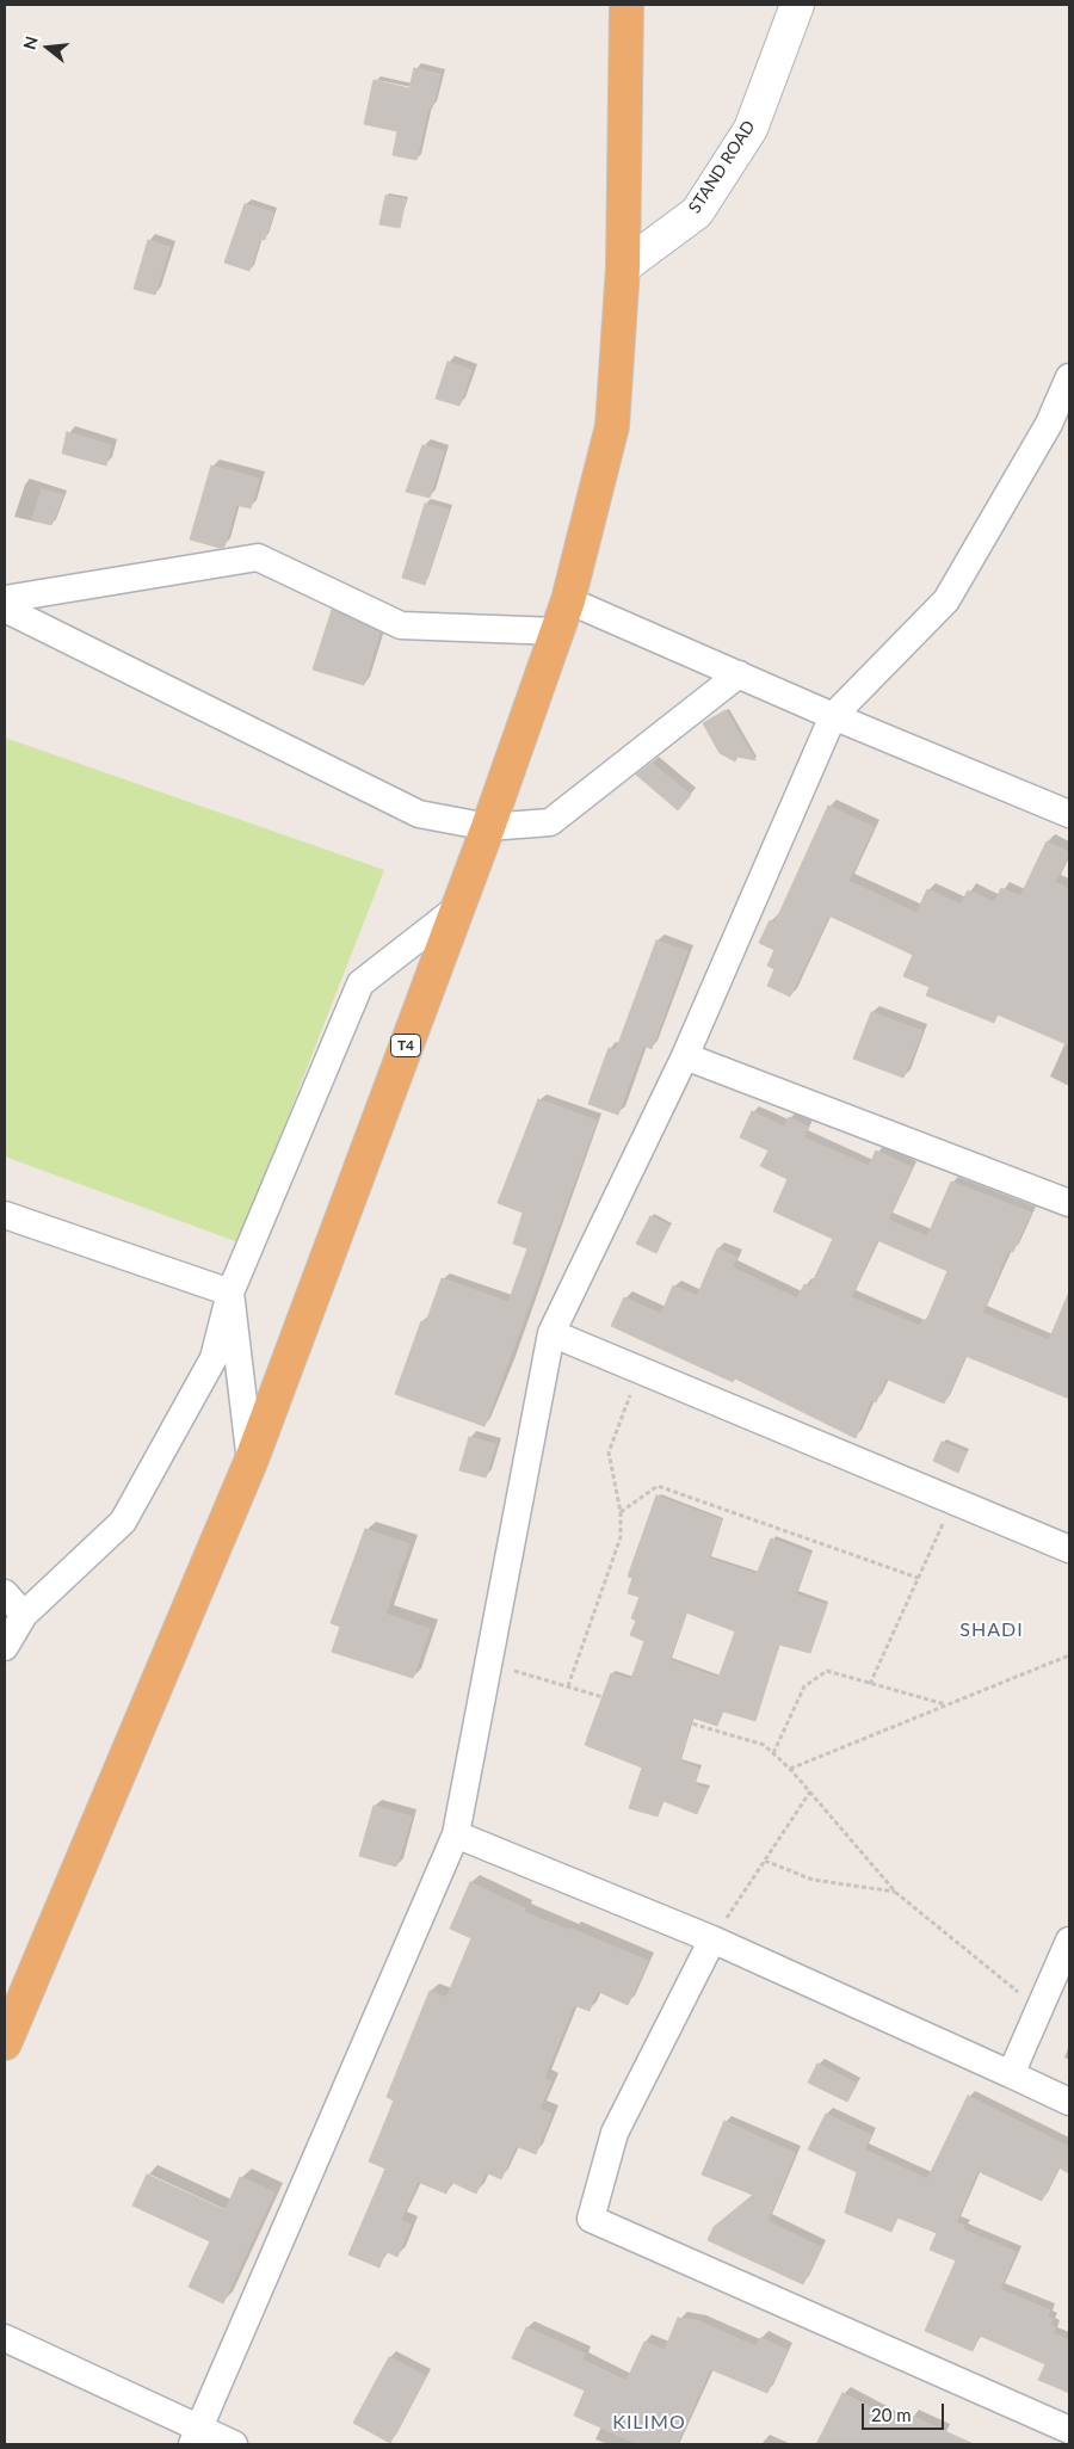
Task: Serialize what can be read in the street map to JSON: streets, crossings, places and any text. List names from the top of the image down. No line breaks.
{"streets":{"highway":["T4"],"main road":["STAND ROAD"]},"crossings":[["STAND ROAD","T4"]],"districts":["SHADI","KILIMO"],"scale_bar":"20 m","north":"left"}
